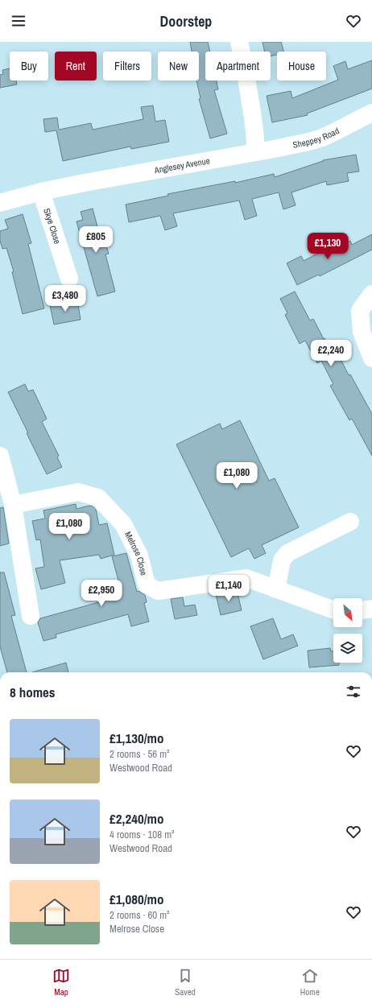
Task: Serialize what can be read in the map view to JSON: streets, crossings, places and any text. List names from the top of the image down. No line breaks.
{"streets":{"street":["Sheppey Road","Anglesey Avenue","Skye Close","Melrose Close"]},"crossings":[["Sheppey Road","Anglesey Avenue"],["Anglesey Avenue","Skye Close"]],"north":"bottom right","page":{"header":"Doorstep","chip":["Buy","Rent","Filters","New","Apartment","House"],"price":["£805","£1,130","£3,480","£2,240","£1,080","£1,080","£1,140","£2,950"],"heading":"8 homes","list":[{"name":"£1,130/mo","note":"2 rooms · 56 m² · Westwood Road"},{"name":"£2,240/mo","note":"4 rooms · 108 m² · Westwood Road"},{"name":"£1,080/mo","note":"2 rooms · 60 m² · Melrose Close"}],"tabs":["Map","Saved","Home"]}}
